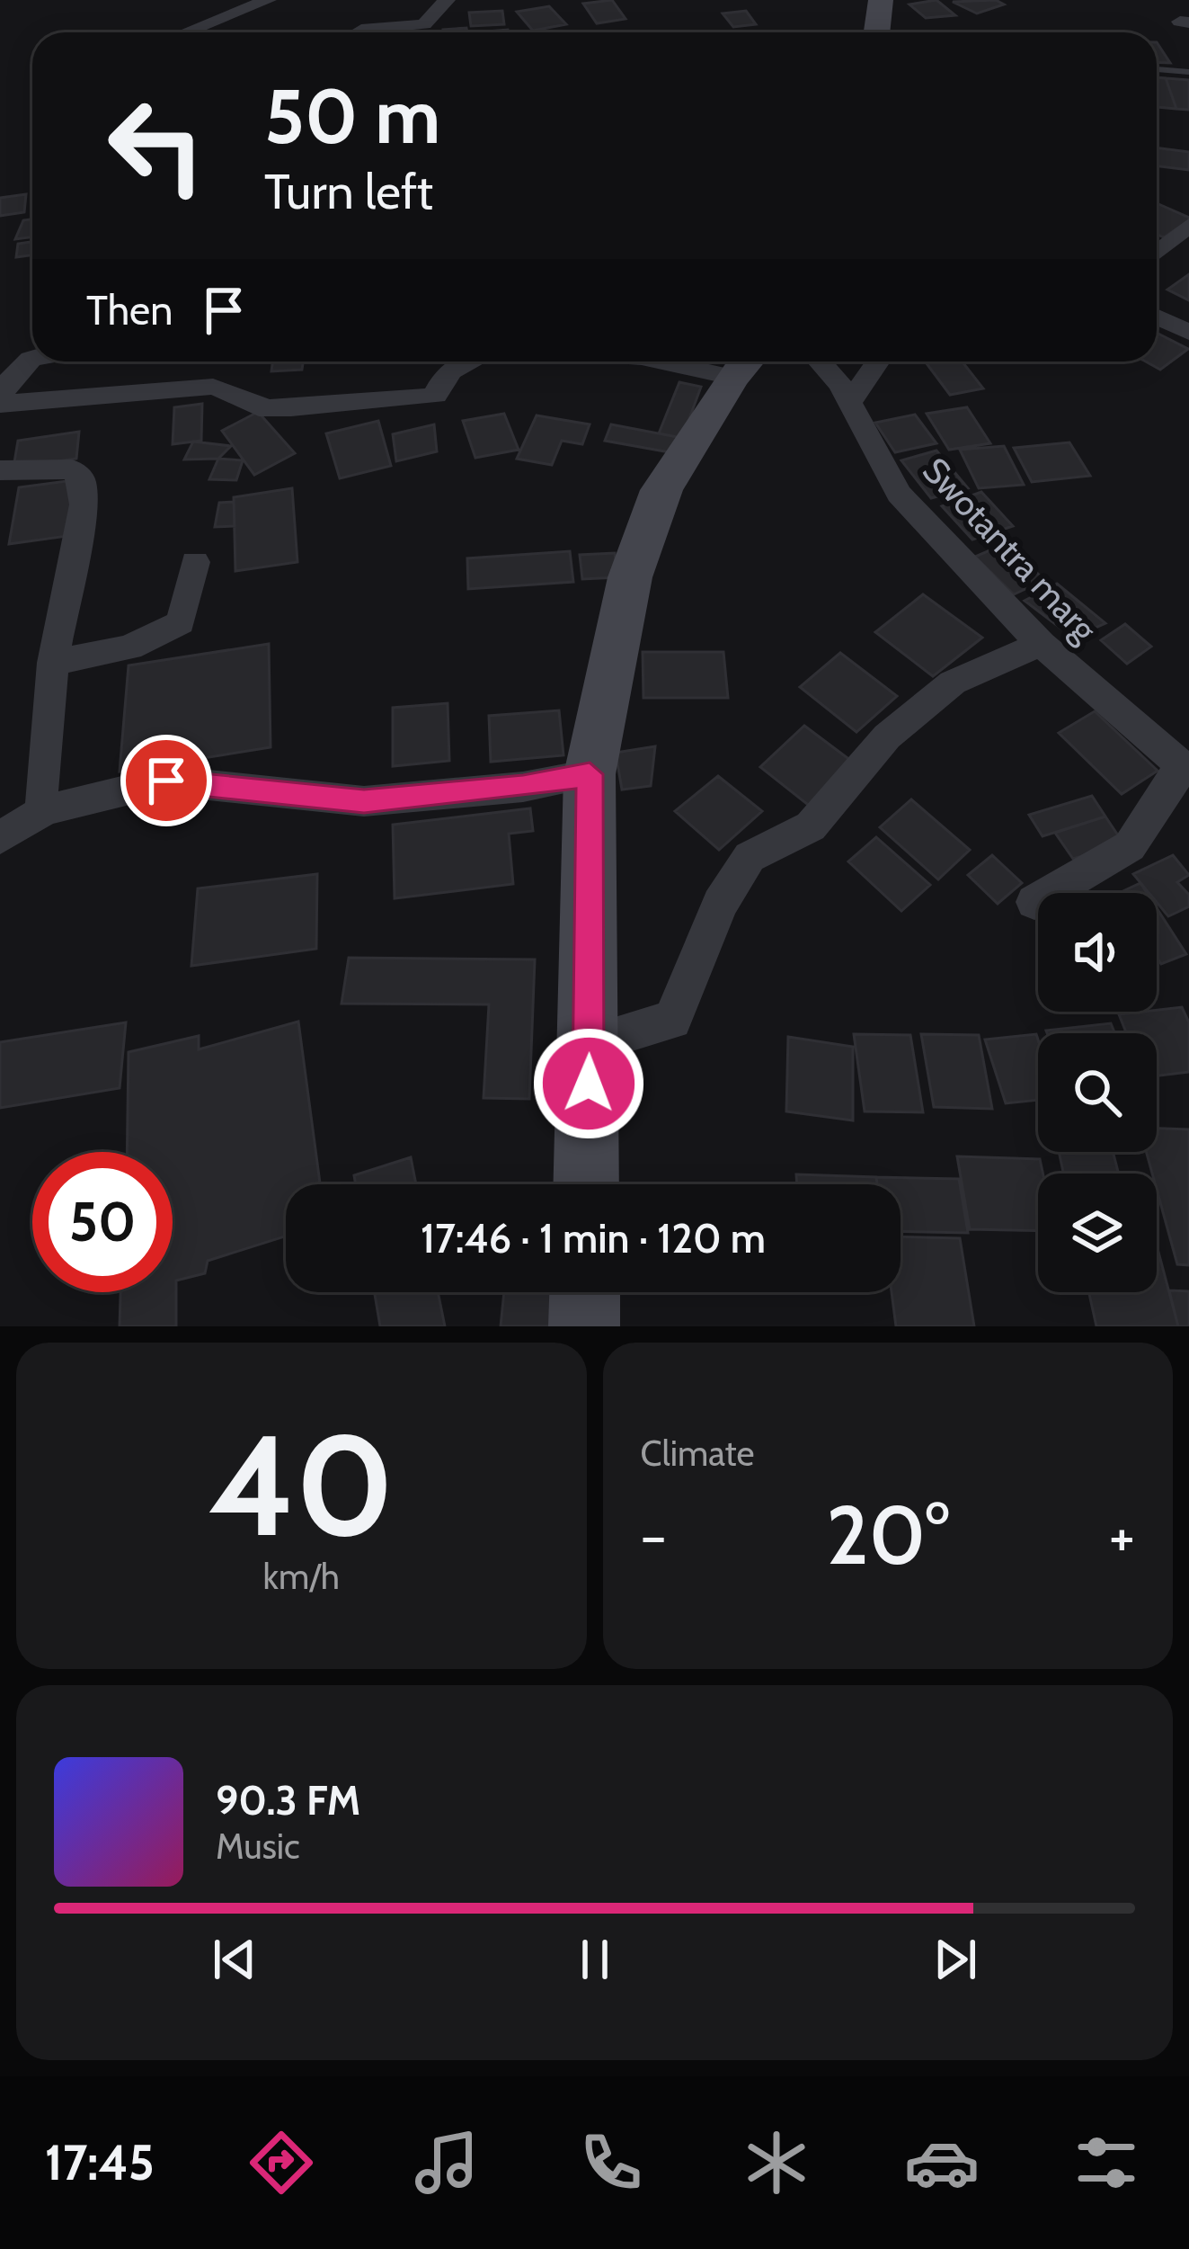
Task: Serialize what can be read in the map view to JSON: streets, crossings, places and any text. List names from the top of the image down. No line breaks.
{"streets":{"street":["Swotantra marg"]},"page":{"turn":["50 m","Turn left"],"then":"Then","limit":"50","trip":"17:46 · 1 min · 120 m","tile":[["40","km/h"],"Climate"],"heat":["−","20°","+"],"song":["90.3 FM","Music"],"tabs":"17:45"}}
